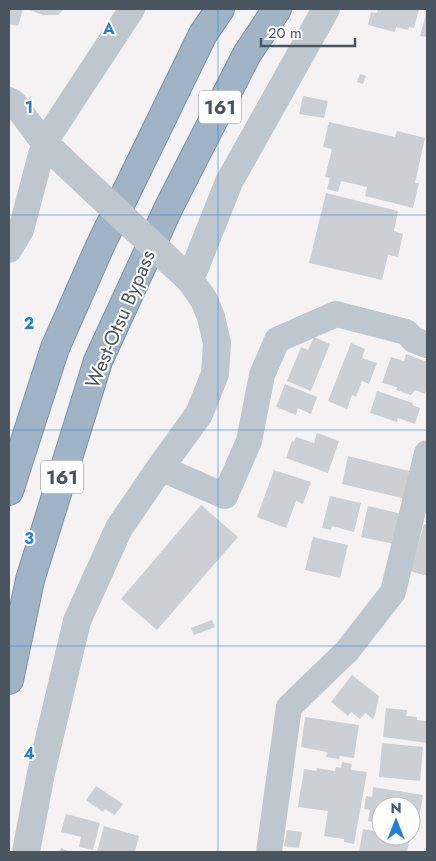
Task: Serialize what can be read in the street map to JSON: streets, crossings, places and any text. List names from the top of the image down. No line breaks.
{"streets":{"highway":["161","West-Otsu Bypass"]},"scale_bar":"20 m","north":"top","grid":{"columns":["A"],"rows":["1","2","3","4"]}}
